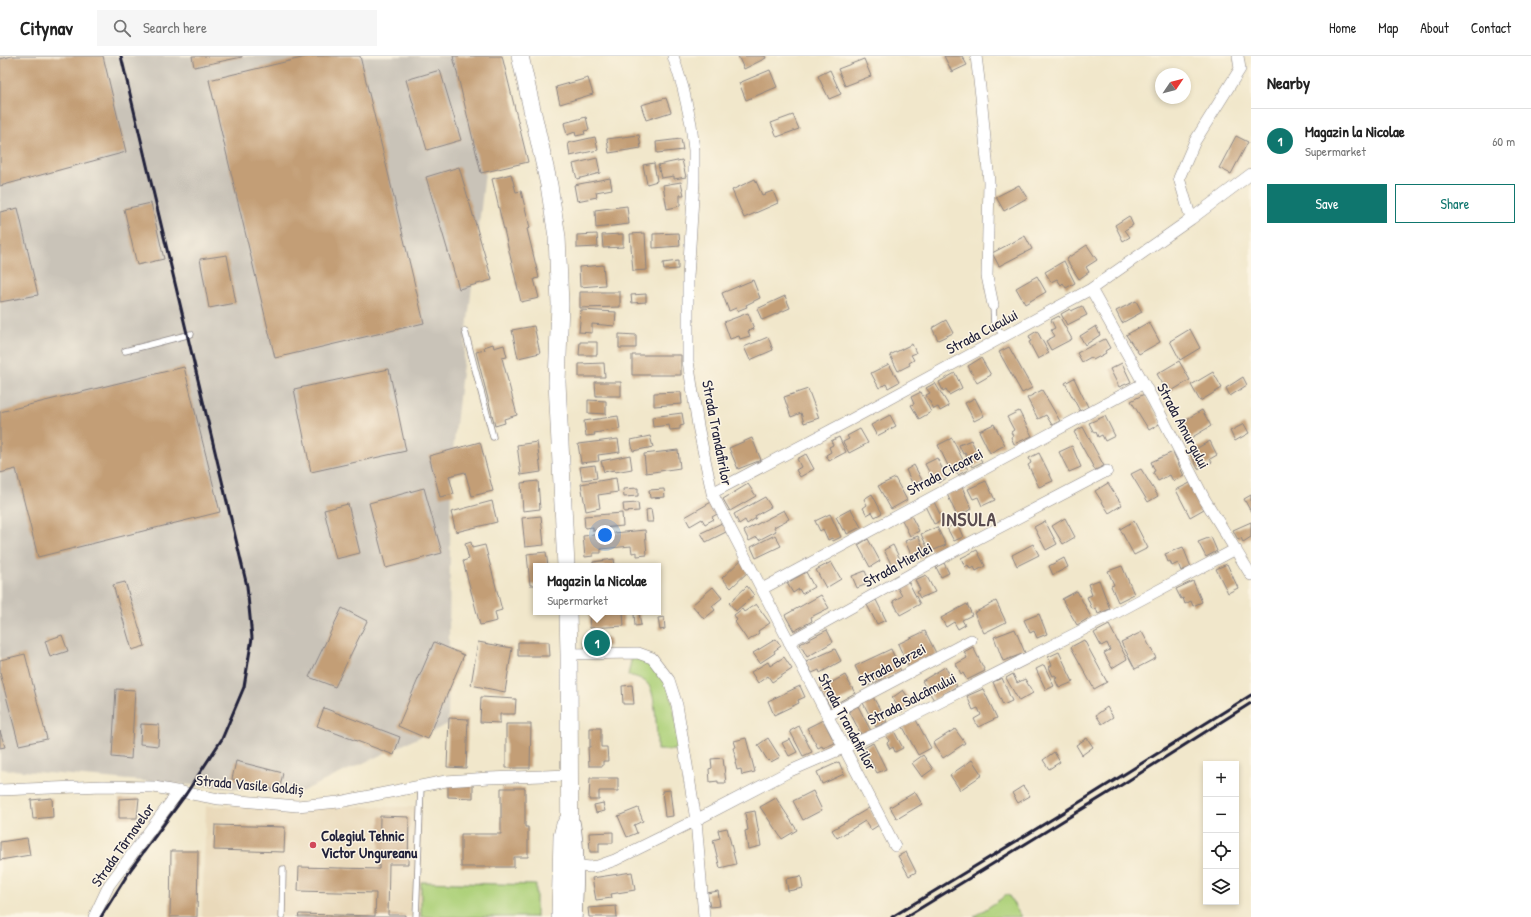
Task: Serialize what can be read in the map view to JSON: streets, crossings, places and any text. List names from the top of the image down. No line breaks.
{"streets":{"street":["Strada Cucului","Strada Amurgului","Strada Trandafirilor","Strada Cicoarei","Strada Mierlei","Strada Berzei","Strada Salcâmului","Strada Vasile Goldiș","Strada Târnavelor"]},"crossings":[["Strada Cucului","Strada Amurgului"],["Strada Cucului","Strada Trandafirilor"],["Strada Amurgului","Strada Cicoarei"],["Strada Amurgului","Strada Salcâmului"],["Strada Trandafirilor","Strada Cicoarei"],["Strada Trandafirilor","Strada Mierlei"],["Strada Trandafirilor","Strada Berzei"],["Strada Trandafirilor","Strada Salcâmului"],["Strada Vasile Goldiș","Strada Târnavelor"]],"districts":["INSULA"],"places":["Colegiul Tehnic Victor Ungureanu"],"north":"top right","page":{"header":"Citynav","search":"Search here","nav":["Home","Map","About","Contact"],"heading":"Nearby","list":[{"mark":"1","name":"Magazin la Nicolae","note":"Supermarket","value":"60 m"}],"buttons":["Save","Share"],"popup":["Magazin la Nicolae","Supermarket"],"pins":"1","map_buttons":["+","−"]}}
